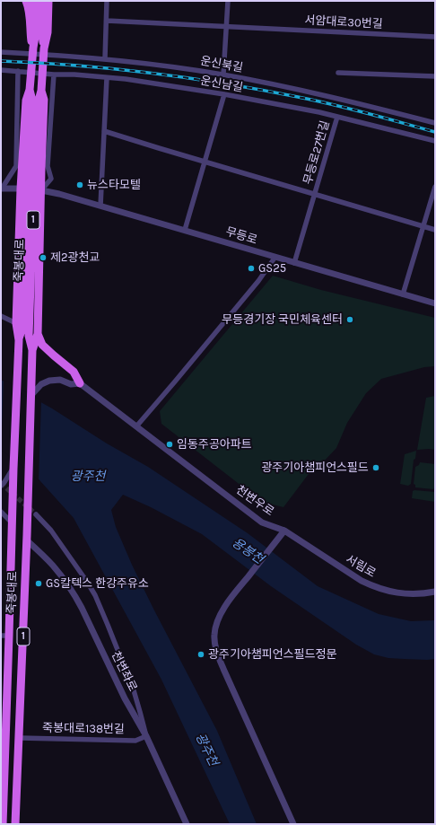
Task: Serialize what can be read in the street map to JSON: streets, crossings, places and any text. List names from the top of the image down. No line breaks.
{"streets":{"main road":["1","죽봉대로"],"street":["서암대로30번길","운신북길","운신남길","무등로27번길","무등로","천변우로","서림로","천변좌로","죽봉대로138번길"]},"crossings":[["운신남길","무등로27번길"],["무등로27번길","무등로"],["1","죽봉대로"],["죽봉대로","천변우로"],["죽봉대로","천변좌로"],["죽봉대로","죽봉대로138번길"],["천변우로","서림로"],["천변좌로","죽봉대로138번길"]],"water":["광주천","용봉천"],"places":["뉴스타모텔","제2광천교","GS25","무등경기장 국민체육센터","임동주공아파트","광주기아챔피언스필드","GS칼텍스 한강주유소","광주기아챔피언스필드정문"]}
